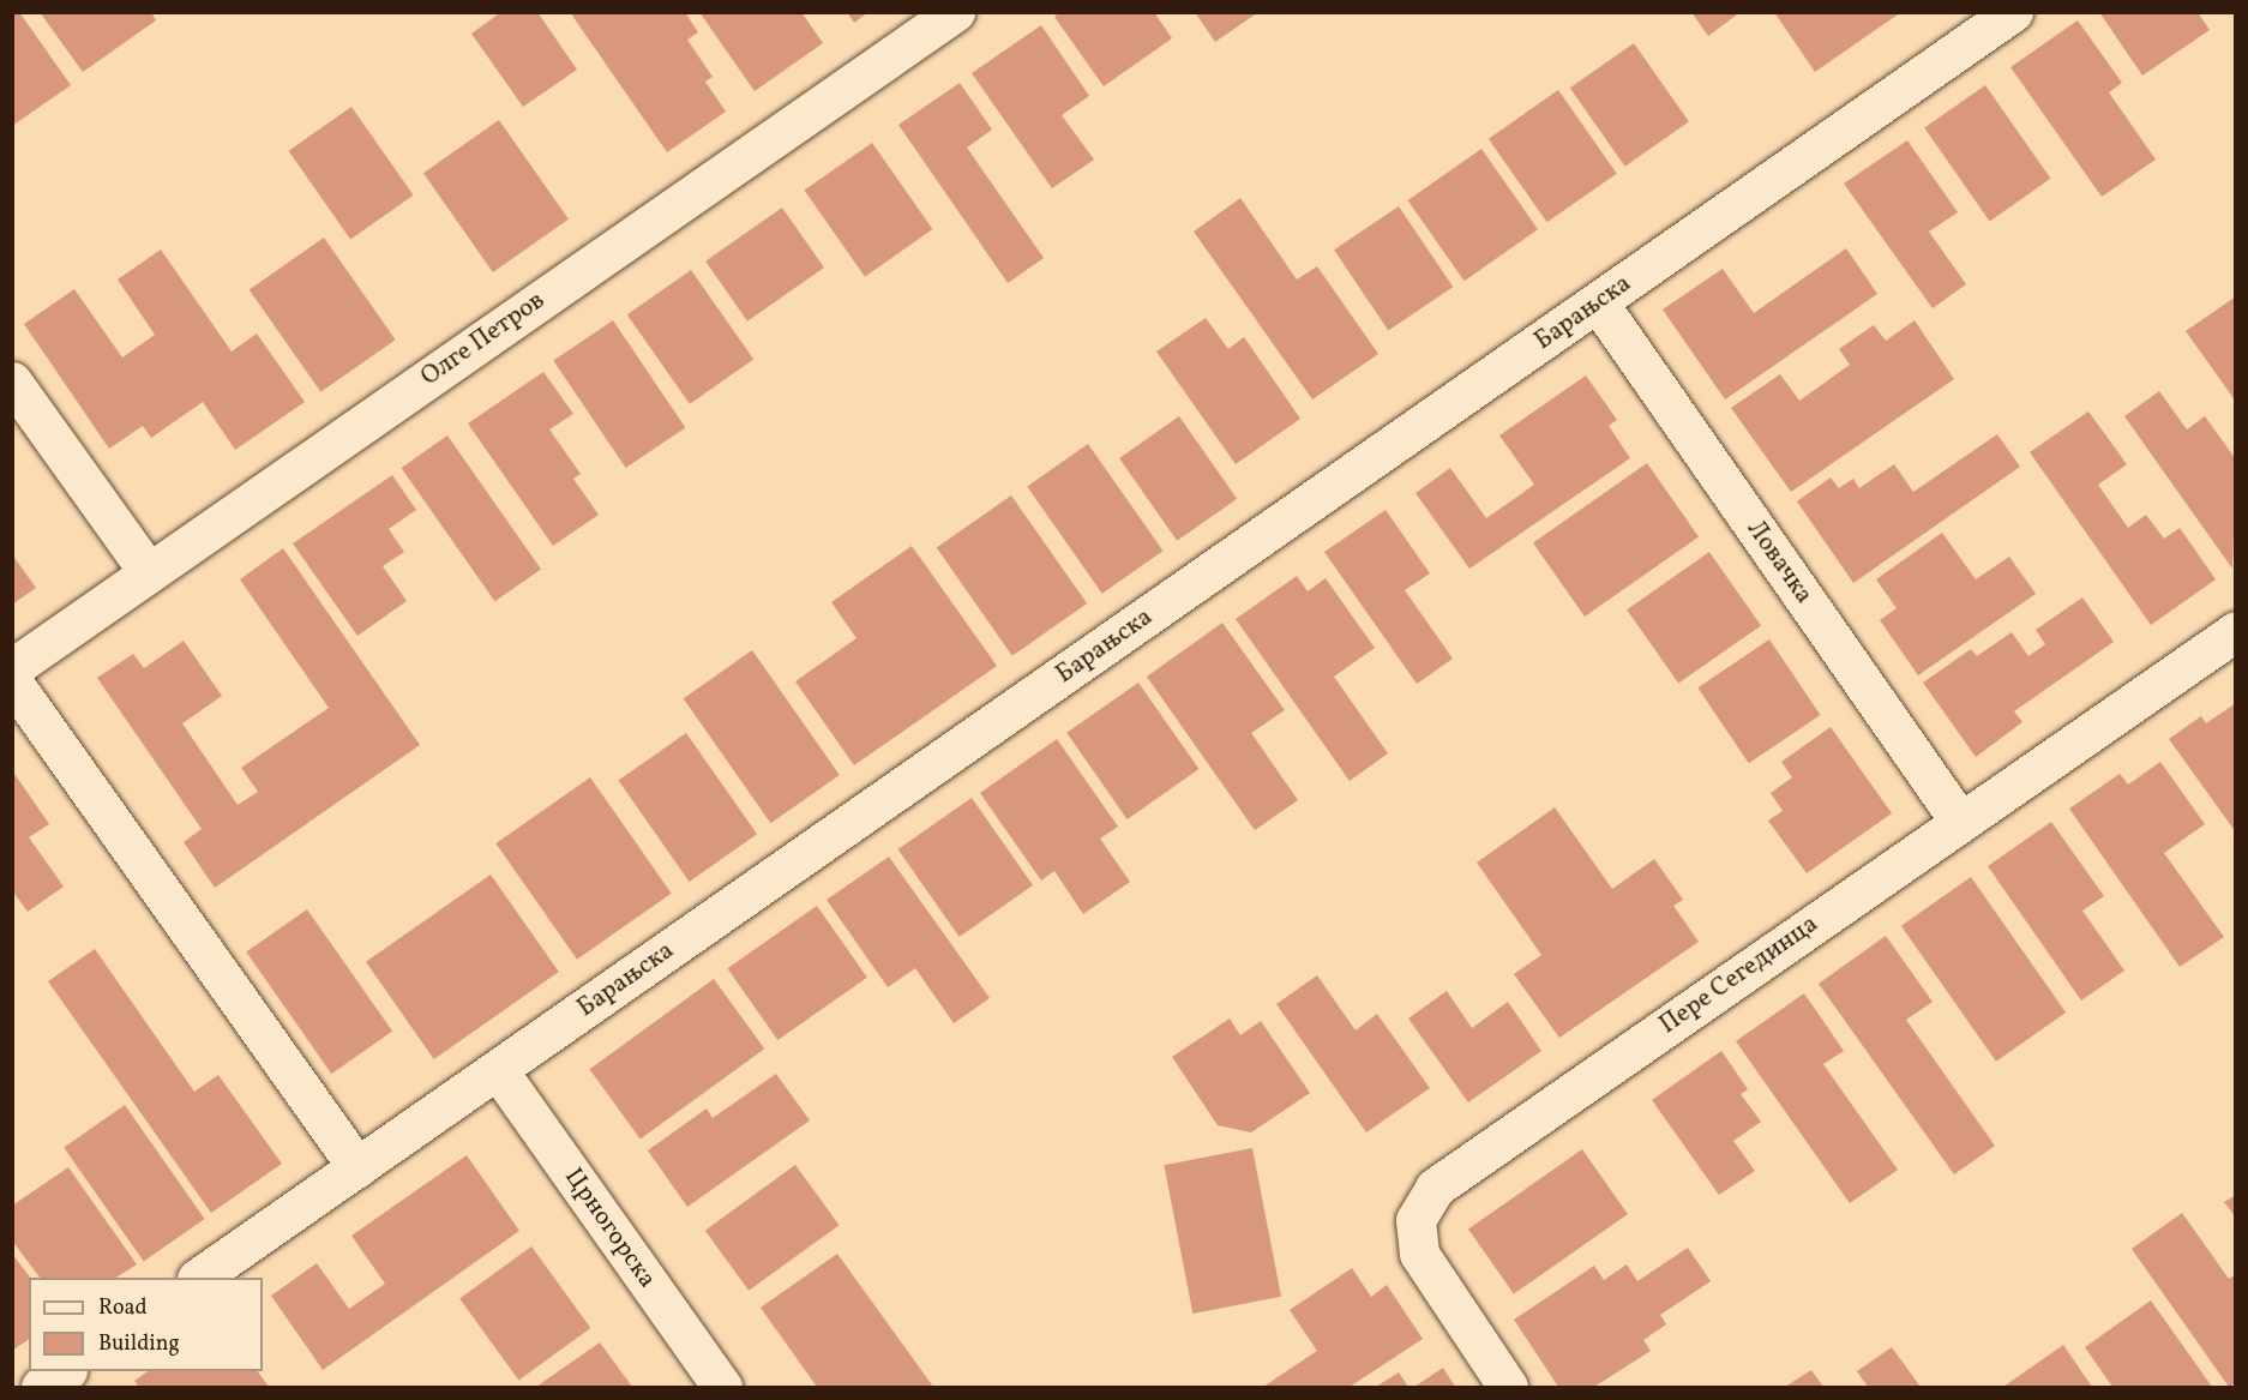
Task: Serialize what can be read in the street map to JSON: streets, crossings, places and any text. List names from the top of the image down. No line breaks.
{"streets":{"street":["Барањска","Олге Петров","Ловачка","Пере Сегединца","Црногорска"]},"crossings":[["Барањска","Ловачка"],["Барањска","Црногорска"],["Ловачка","Пере Сегединца"]],"legend":["Road","Building"]}
